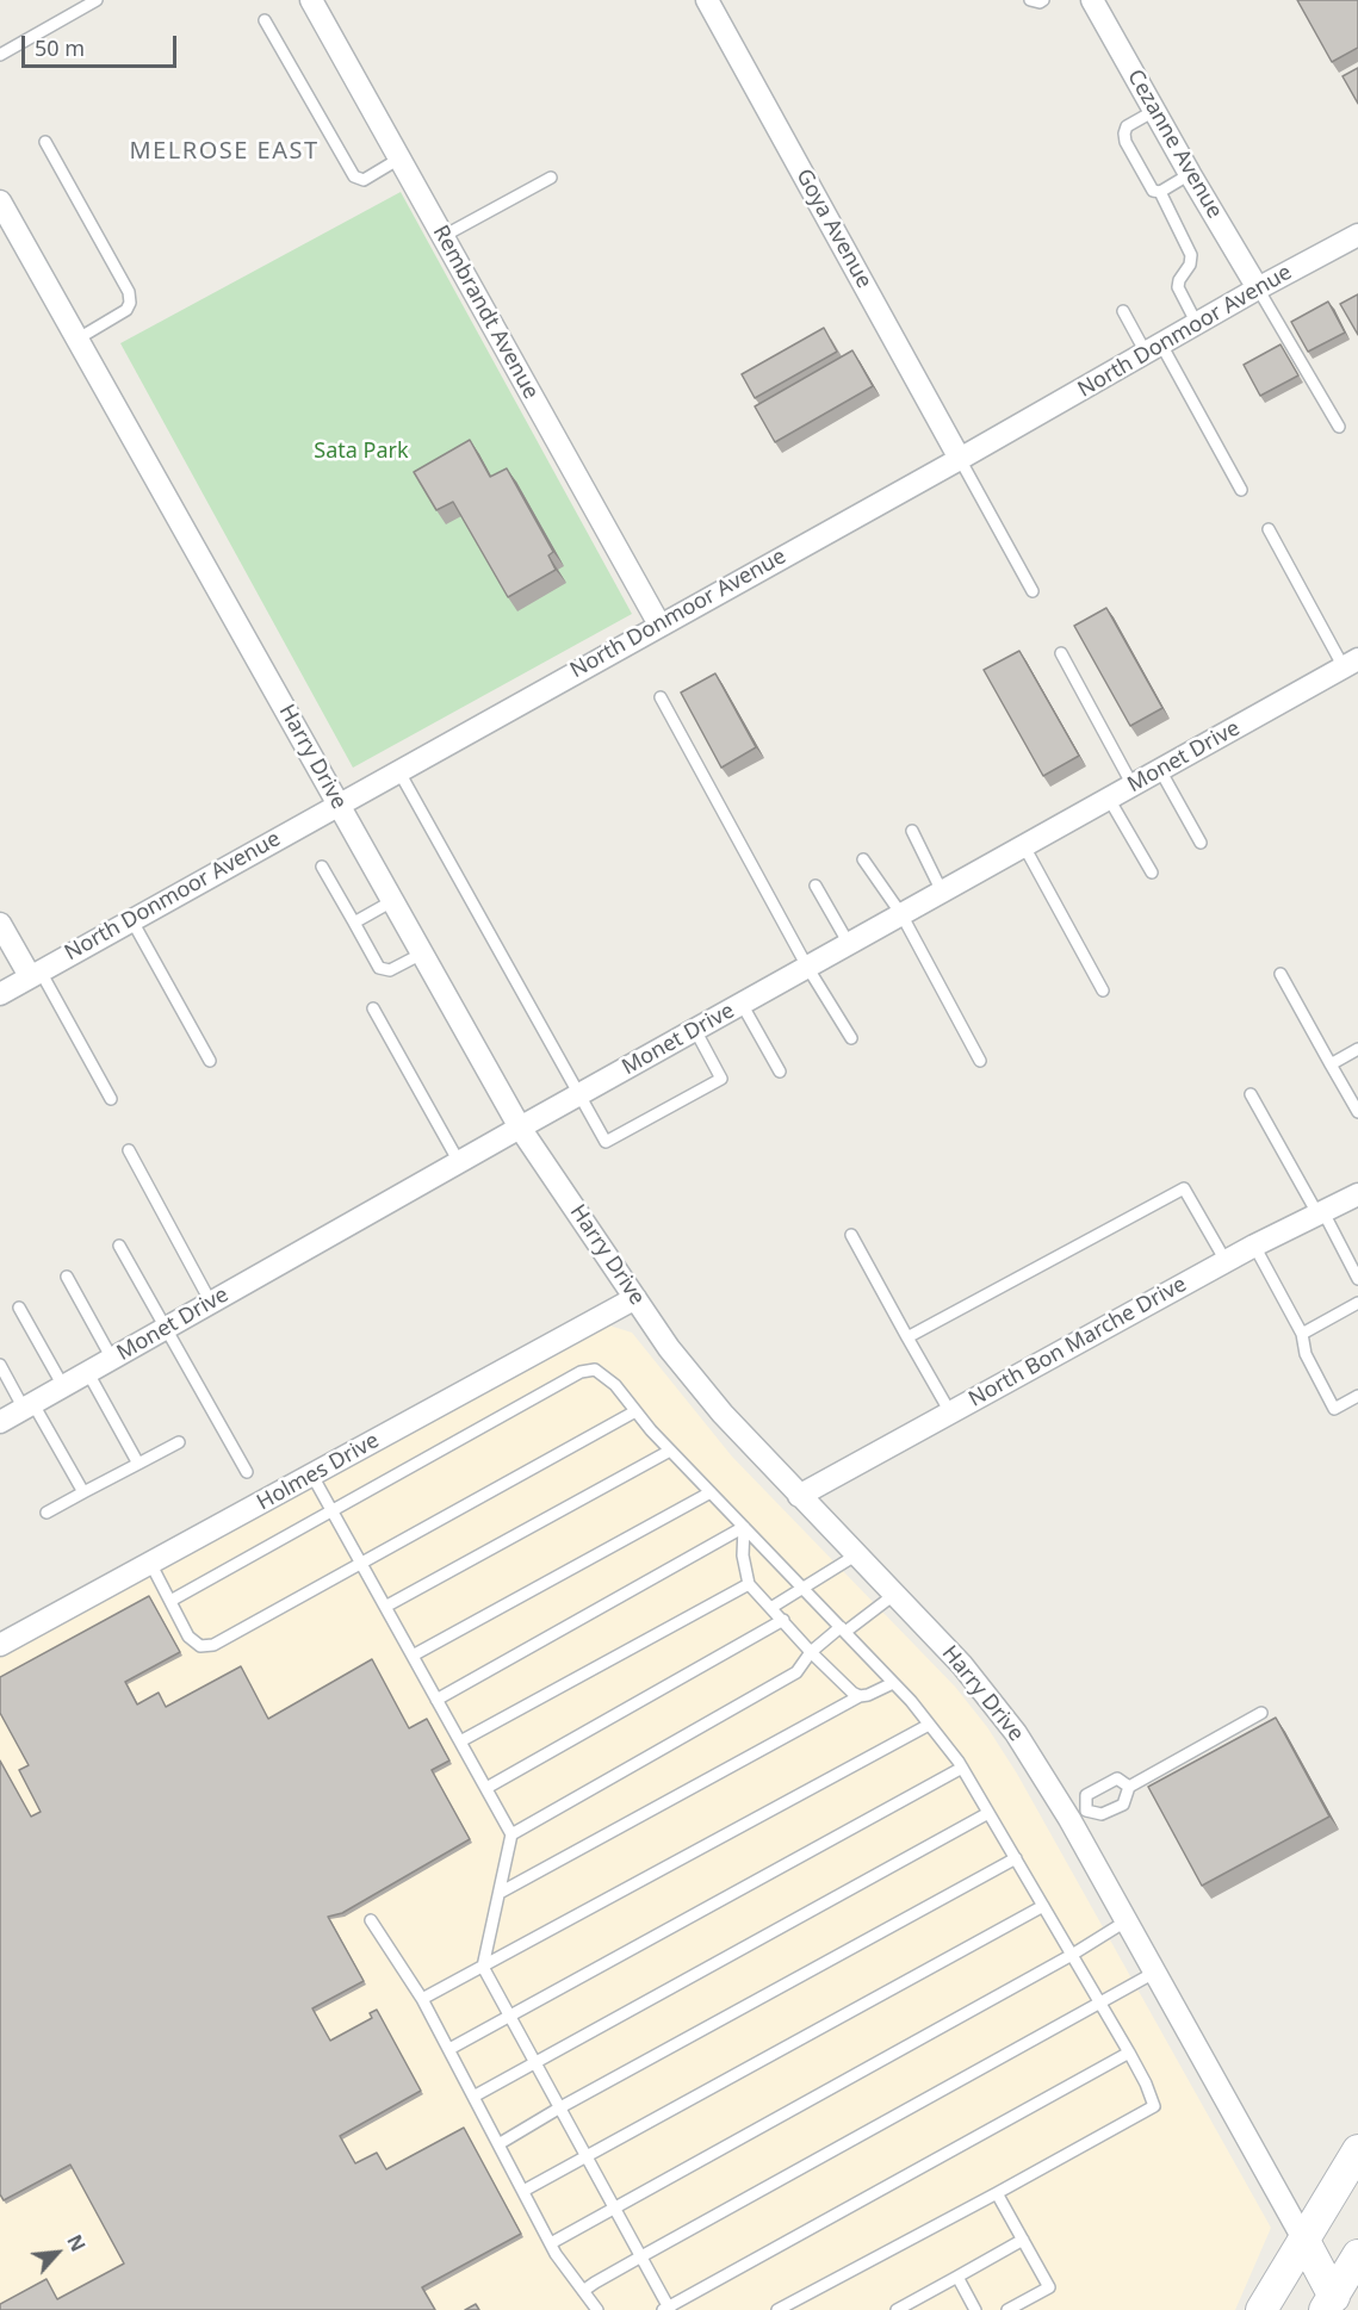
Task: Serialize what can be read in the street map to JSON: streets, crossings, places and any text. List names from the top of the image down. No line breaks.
{"streets":{"street":["Cezanne Avenue","Goya Avenue","Rembrandt Avenue","North Donmoor Avenue","Harry Drive","Monet Drive","North Bon Marche Drive","Holmes Drive"]},"crossings":[["Cezanne Avenue","North Donmoor Avenue"],["Goya Avenue","North Donmoor Avenue"],["Rembrandt Avenue","North Donmoor Avenue"],["North Donmoor Avenue","Harry Drive"],["Harry Drive","Monet Drive"],["Harry Drive","North Bon Marche Drive"],["Harry Drive","Holmes Drive"]],"districts":["MELROSE EAST"],"parks":["Sata Park"],"scale_bar":"50 m","north":"top right"}
